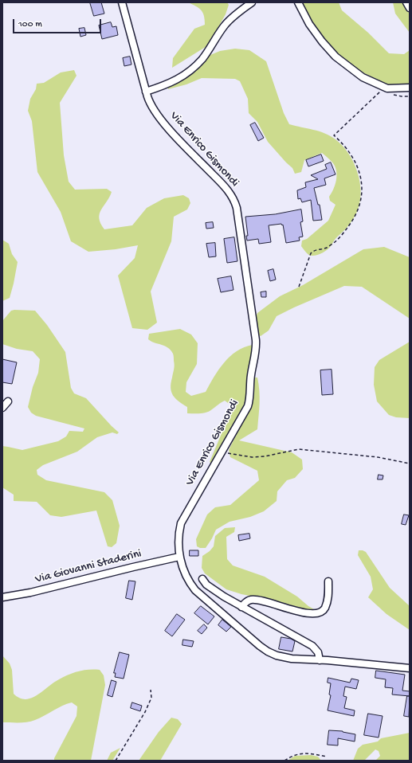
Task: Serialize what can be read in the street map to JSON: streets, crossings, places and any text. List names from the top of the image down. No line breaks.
{"streets":{"street":["Via Enrico Gismondi","Via Giovanni Staderini"]},"crossings":[["Via Enrico Gismondi","Via Giovanni Staderini"]],"scale_bar":"100 m"}
